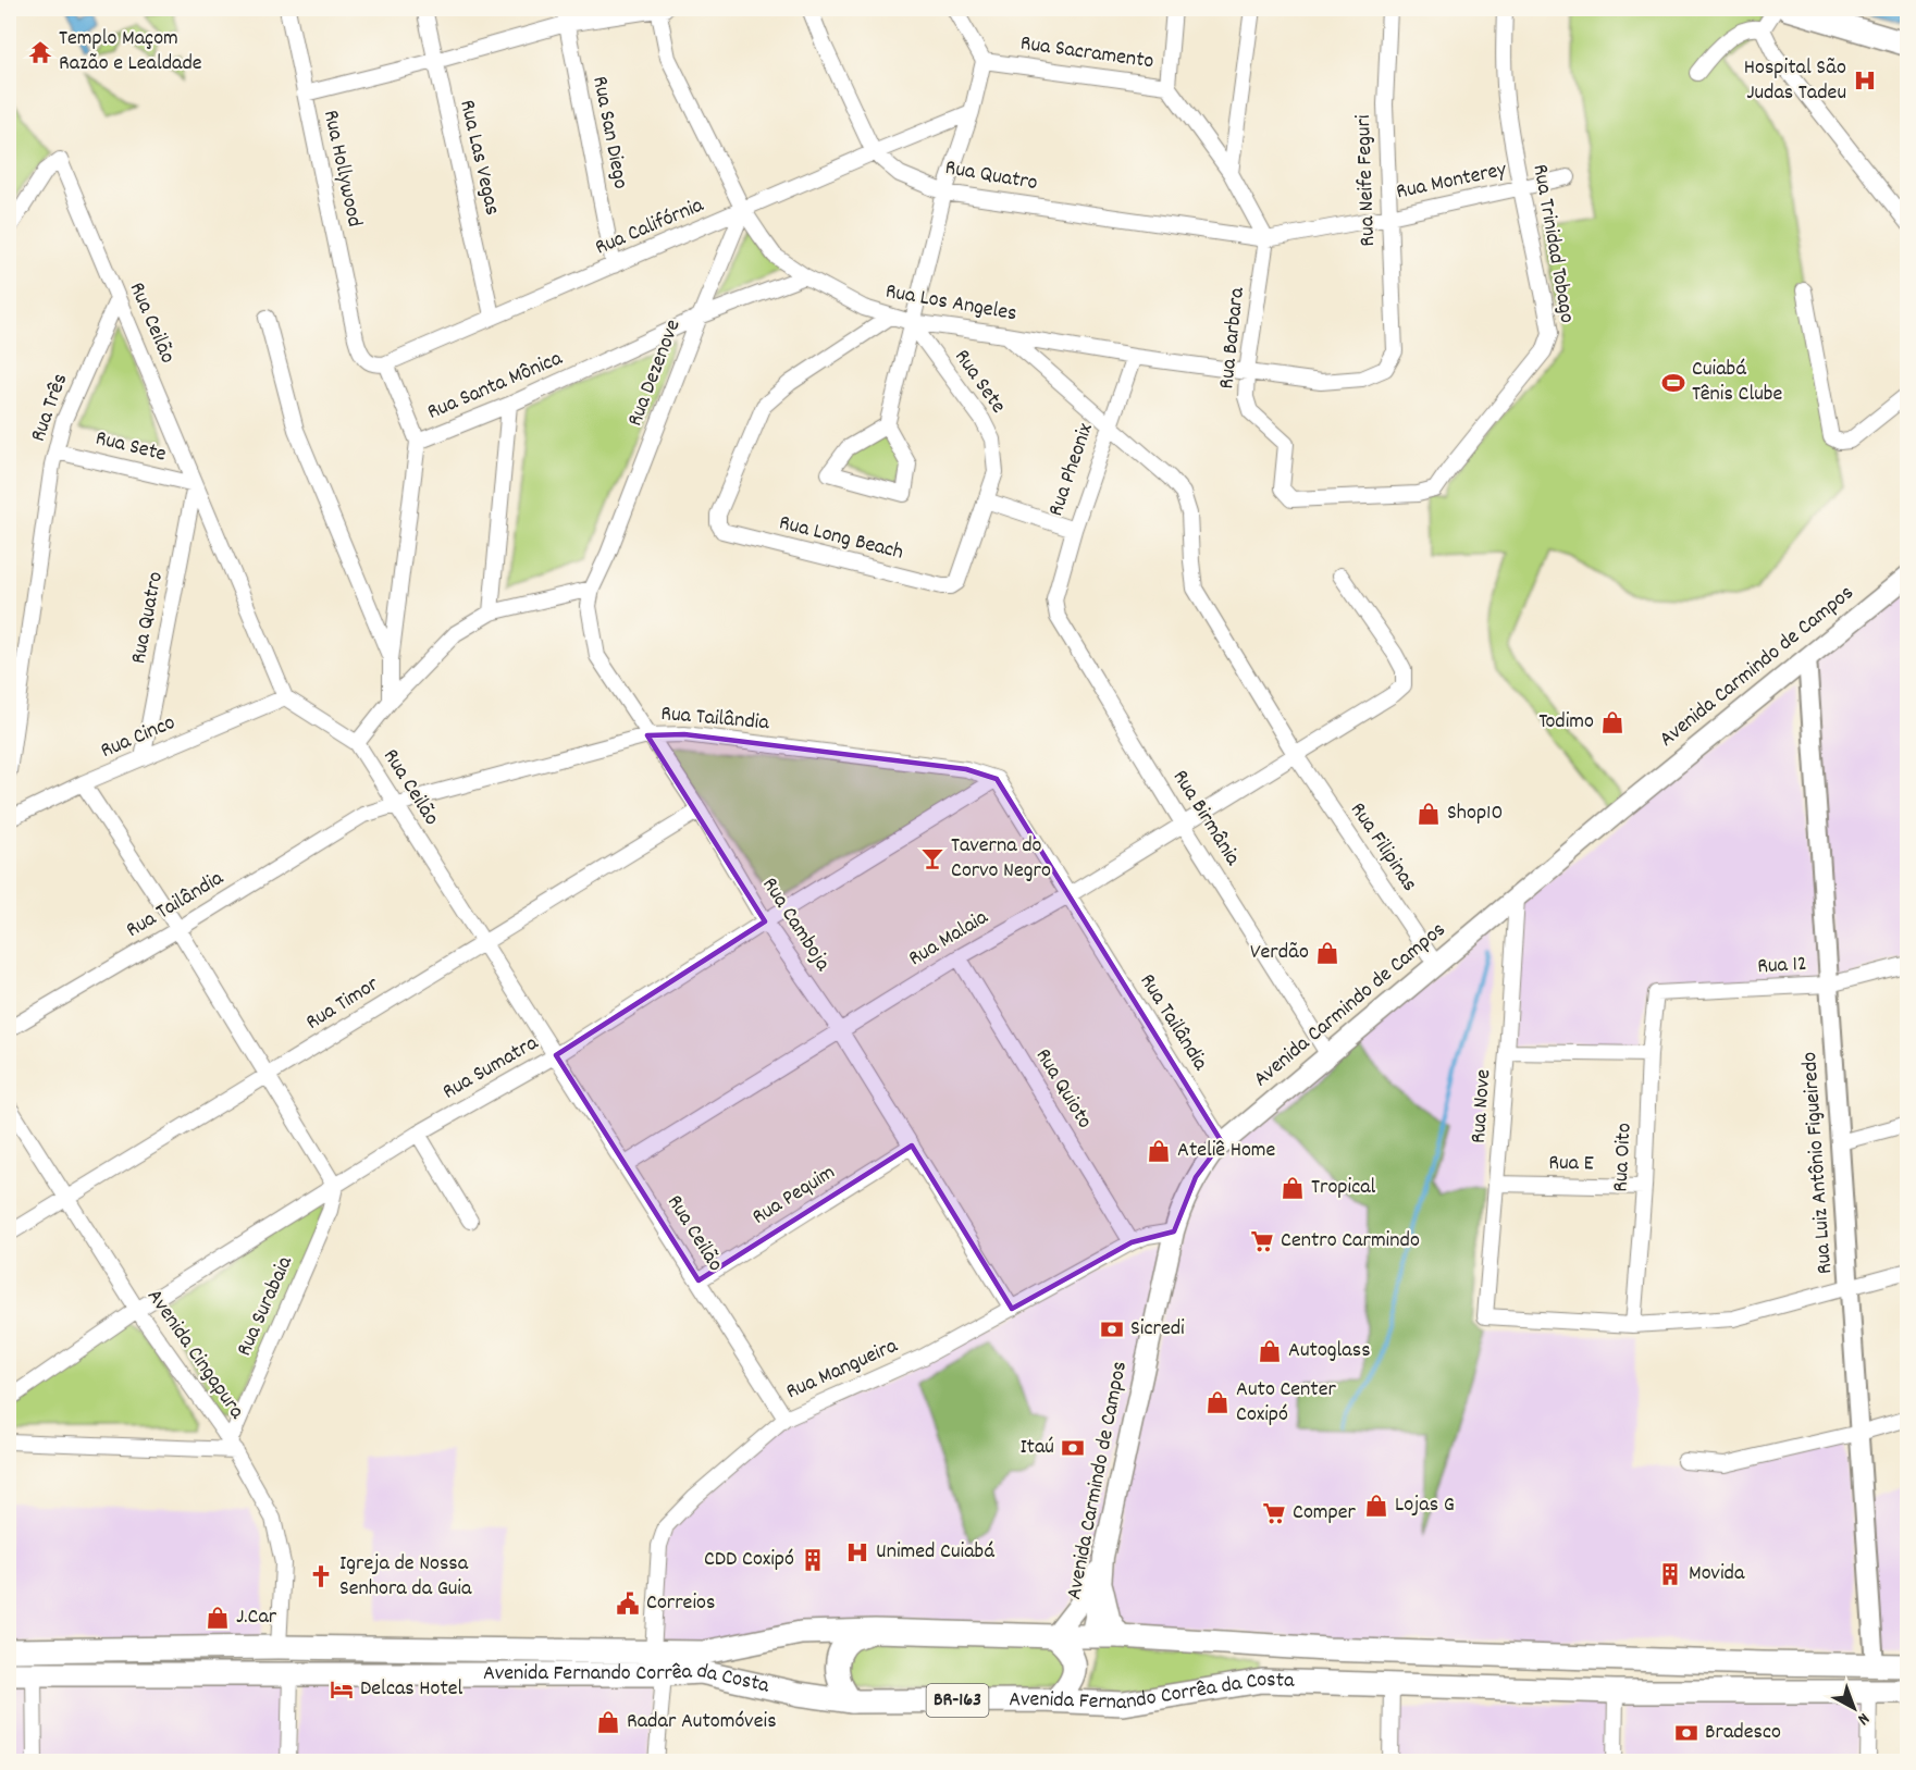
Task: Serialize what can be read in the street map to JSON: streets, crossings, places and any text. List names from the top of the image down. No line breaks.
{"streets":{"main road":["Avenida Carmindo de Campos","Avenida Fernando Corrêa da Costa","BR-163"],"street":["Rua Sacramento","Rua San Diego","Rua Las Vegas","Rua Hollywood","Rua Quatro","Rua Neife Feguri","Rua Monterey","Rua Califórnia","Rua Trinidad Tobago","Rua Los Angeles","Rua Ceilão","Rua Barbara","Rua Dezenove","Rua Sete","Rua Santa Mônica","Rua Três","Rua Pheonix","Rua Long Beach","Rua Tailândia","Rua Cinco","Rua Birmânia","Rua Filipinas","Rua Camboja","Rua Malaia","Rua 12","Rua Timor","Rua Sumatra","Rua Quioto","Rua Nove","Rua Oito","Rua Luiz Antônio Figueiredo","Rua E","Rua Pequim","Rua Surabaia","Avenida Cingapura","Rua Mangueira"]},"crossings":[["Rua San Diego","Rua Califórnia"],["Rua Las Vegas","Rua Califórnia"],["Rua Hollywood","Rua Califórnia"],["Rua Quatro","Rua Monterey"],["Rua Quatro","Rua Califórnia"],["Rua Quatro","Rua Ceilão"],["Rua Quatro","Rua Barbara"],["Rua Quatro","Rua Sete"],["Rua Quatro","Rua Cinco"],["Rua Neife Feguri","Rua Monterey"],["Rua Neife Feguri","Rua Los Angeles"],["Rua Monterey","Rua Trinidad Tobago"],["Rua Monterey","Rua Barbara"],["Rua Califórnia","Rua Los Angeles"],["Rua Califórnia","Rua Dezenove"],["Rua Trinidad Tobago","Rua Barbara"],["Rua Los Angeles","Rua Barbara"],["Rua Los Angeles","Rua Dezenove"],["Rua Los Angeles","Rua Sete"],["Rua Los Angeles","Rua Santa Mônica"],["Rua Los Angeles","Rua Pheonix"],["Rua Los Angeles","Rua Long Beach"],["Rua Los Angeles","Rua Filipinas"],["Rua Ceilão","Rua Sete"],["Rua Ceilão","Rua Três"],["Rua Ceilão","Rua Tailândia"],["Rua Ceilão","Rua Cinco"],["Rua Ceilão","Rua Malaia"],["Rua Ceilão","Rua Timor"],["Rua Ceilão","Rua Sumatra"],["Rua Ceilão","Rua Pequim"],["Rua Ceilão","Rua Mangueira"],["Rua Dezenove","Rua Santa Mônica"],["Rua Dezenove","Rua Camboja"],["Rua Sete","Rua Três"],["Rua Sete","Rua Long Beach"],["Rua Pheonix","Rua Birmânia"],["Rua Pheonix","Rua Filipinas"],["Avenida Carmindo de Campos","Rua Tailândia"],["Avenida Carmindo de Campos","Rua Birmânia"],["Avenida Carmindo de Campos","Rua Filipinas"],["Avenida Carmindo de Campos","Rua Nove"],["Avenida Carmindo de Campos","Rua Luiz Antônio Figueiredo"],["Avenida Carmindo de Campos","Rua Mangueira"],["Avenida Carmindo de Campos","Avenida Fernando Corrêa da Costa"],["Rua Tailândia","Rua Camboja"],["Rua Tailândia","Rua Malaia"],["Rua Tailândia","Rua Sumatra"],["Rua Birmânia","Rua Malaia"],["Rua Filipinas","Rua Malaia"],["Rua Camboja","Rua Malaia"],["Rua Camboja","Rua Timor"],["Rua Camboja","Rua Sumatra"],["Rua Camboja","Rua Pequim"],["Rua Camboja","Rua Mangueira"],["Rua Malaia","Rua Quioto"],["Rua 12","Rua Oito"],["Rua 12","Rua Luiz Antônio Figueiredo"],["Rua Timor","Avenida Cingapura"],["Rua Sumatra","Rua Surabaia"],["Rua Sumatra","Avenida Cingapura"],["Rua Quioto","Rua Mangueira"],["Rua Nove","Rua Oito"],["Rua Nove","Rua E"],["Rua Oito","Rua E"],["Rua Luiz Antônio Figueiredo","Avenida Fernando Corrêa da Costa"],["Rua Surabaia","Avenida Cingapura"],["Avenida Cingapura","Avenida Fernando Corrêa da Costa"],["Rua Mangueira","Avenida Fernando Corrêa da Costa"]],"places":{"temple":["Templo Maçom Razão e Lealdade"],"hospital":["Hospital São Judas Tadeu","Unimed Cuiabá"],"sports":["Cuiabá Tênis Clube"],"shop":["Todimo","Shop10","Verdão","Ateliê Home","Tropical","Autoglass","Auto Center Coxipó","Lojas G","J.Car","Radar Automóveis"],"bar":["Taverna do Corvo Negro"],"supermarket":["Centro Carmindo","Comper"],"bank":["Sicredi","Itaú","Bradesco"],"building":["CDD Coxipó","Movida"],"church":["Igreja de Nossa Senhora da Guia"],"public building":["Correios"],"hotel":["Delcas Hotel"]},"north":"bottom right"}
